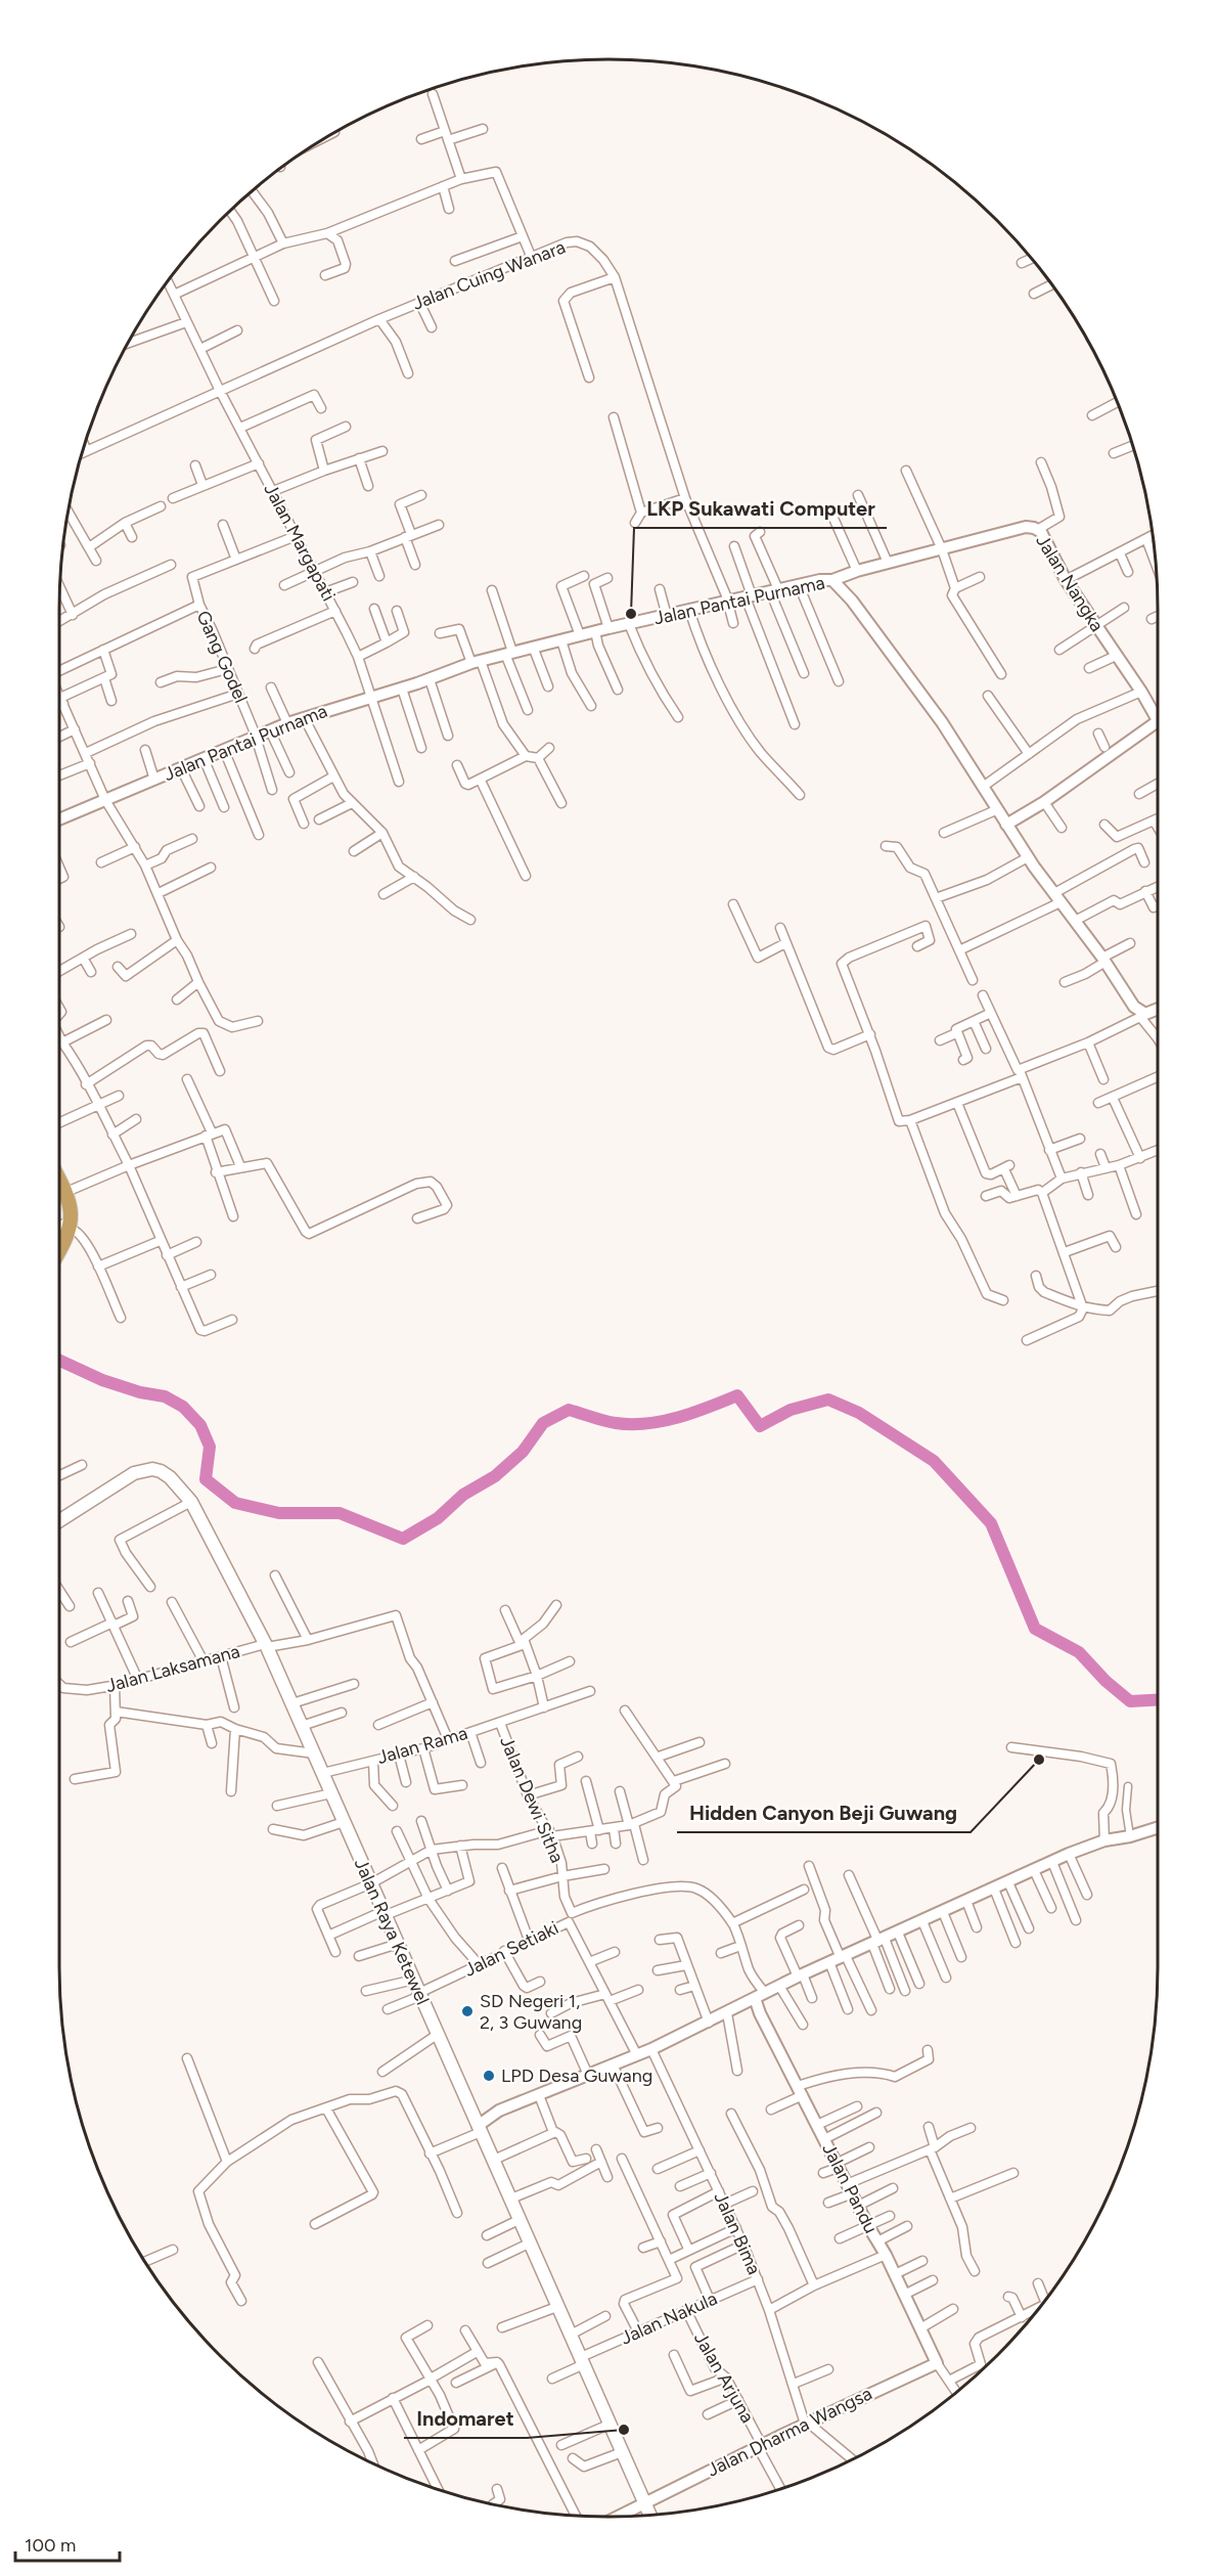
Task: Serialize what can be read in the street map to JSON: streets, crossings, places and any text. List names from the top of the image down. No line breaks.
{"streets":{"main road":["Jalan Raya Ketewel"],"street":["Jalan Cuing Wanara","Jalan Margapati","Jalan Nangka","Jalan Pantai Purnama","Gang Godel","Jalan Laksamana","Jalan Rama","Jalan Dewi Sitha","Jalan Setiaki","Jalan Pandu","Jalan Bima","Jalan Nakula","Jalan Arjuna","Jalan Dharma Wangsa"]},"crossings":[["Jalan Cuing Wanara","Jalan Margapati"],["Jalan Cuing Wanara","Jalan Pantai Purnama"],["Jalan Margapati","Jalan Pantai Purnama"],["Jalan Nangka","Jalan Pantai Purnama"],["Jalan Pantai Purnama","Gang Godel"],["Jalan Laksamana","Jalan Raya Ketewel"],["Jalan Rama","Jalan Dewi Sitha"],["Jalan Rama","Jalan Raya Ketewel"],["Jalan Dewi Sitha","Jalan Setiaki"],["Jalan Raya Ketewel","Jalan Setiaki"],["Jalan Raya Ketewel","Jalan Nakula"],["Jalan Raya Ketewel","Jalan Dharma Wangsa"],["Jalan Pandu","Jalan Dharma Wangsa"],["Jalan Bima","Jalan Nakula"],["Jalan Bima","Jalan Dharma Wangsa"],["Jalan Nakula","Jalan Arjuna"],["Jalan Arjuna","Jalan Dharma Wangsa"]],"places":["LKP Sukawati Computer","Hidden Canyon Beji Guwang","SD Negeri 1, 2, 3 Guwang","LPD Desa Guwang","Indomaret"],"scale_bar":"100 m"}
